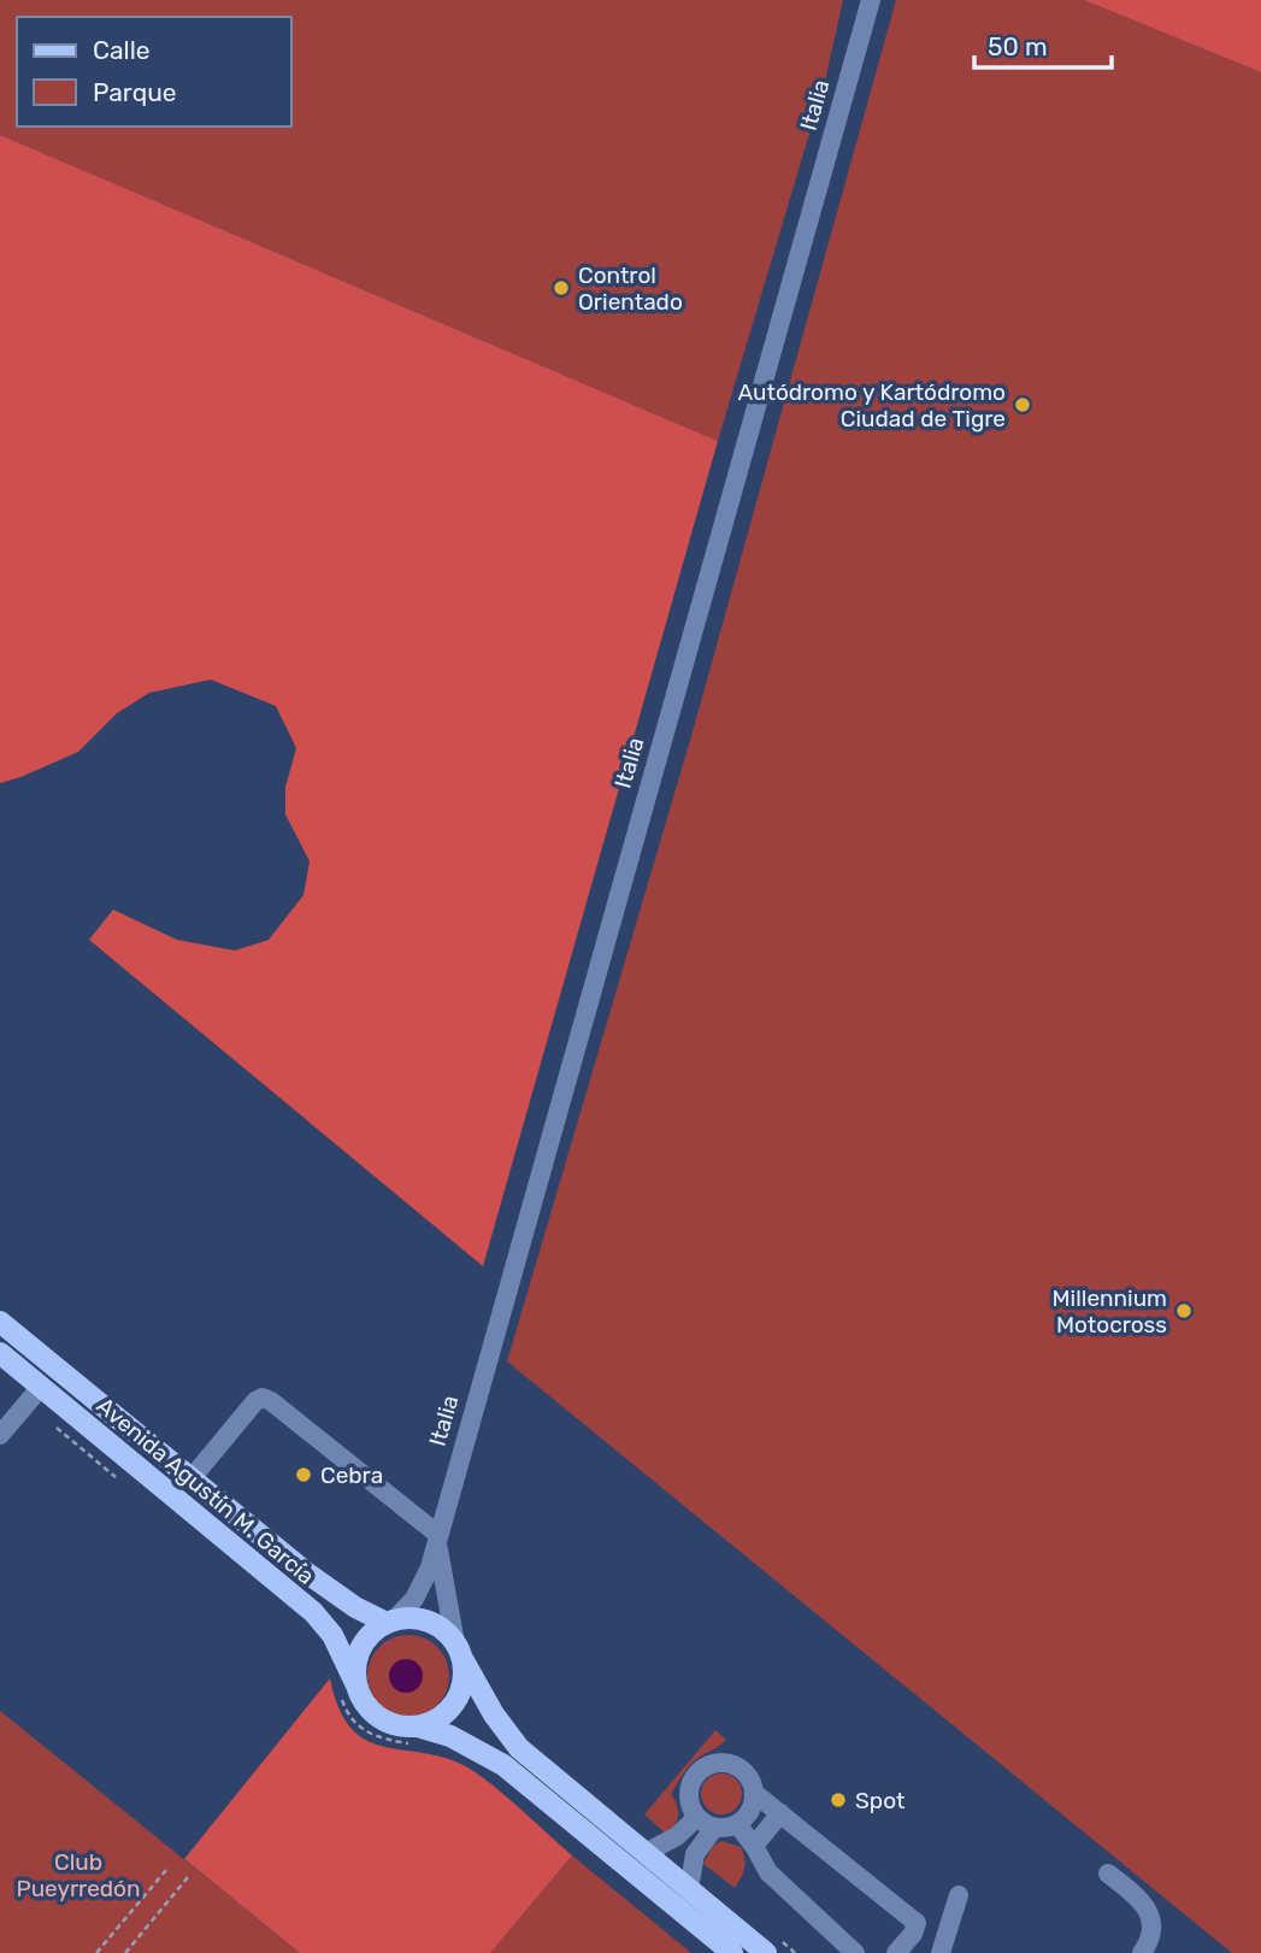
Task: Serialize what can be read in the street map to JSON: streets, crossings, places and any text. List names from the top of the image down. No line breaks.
{"streets":{"main road":["Avenida Agustín M. García"],"street":["Italia"]},"crossings":[["Italia","Avenida Agustín M. García"]],"parks":["Club Pueyrredón"],"places":["Control Orientado","Autódromo y Kartódromo Ciudad de Tigre","Millennium Motocross","Cebra","Spot"],"legend":["Calle","Parque"],"scale_bar":"50 m"}
